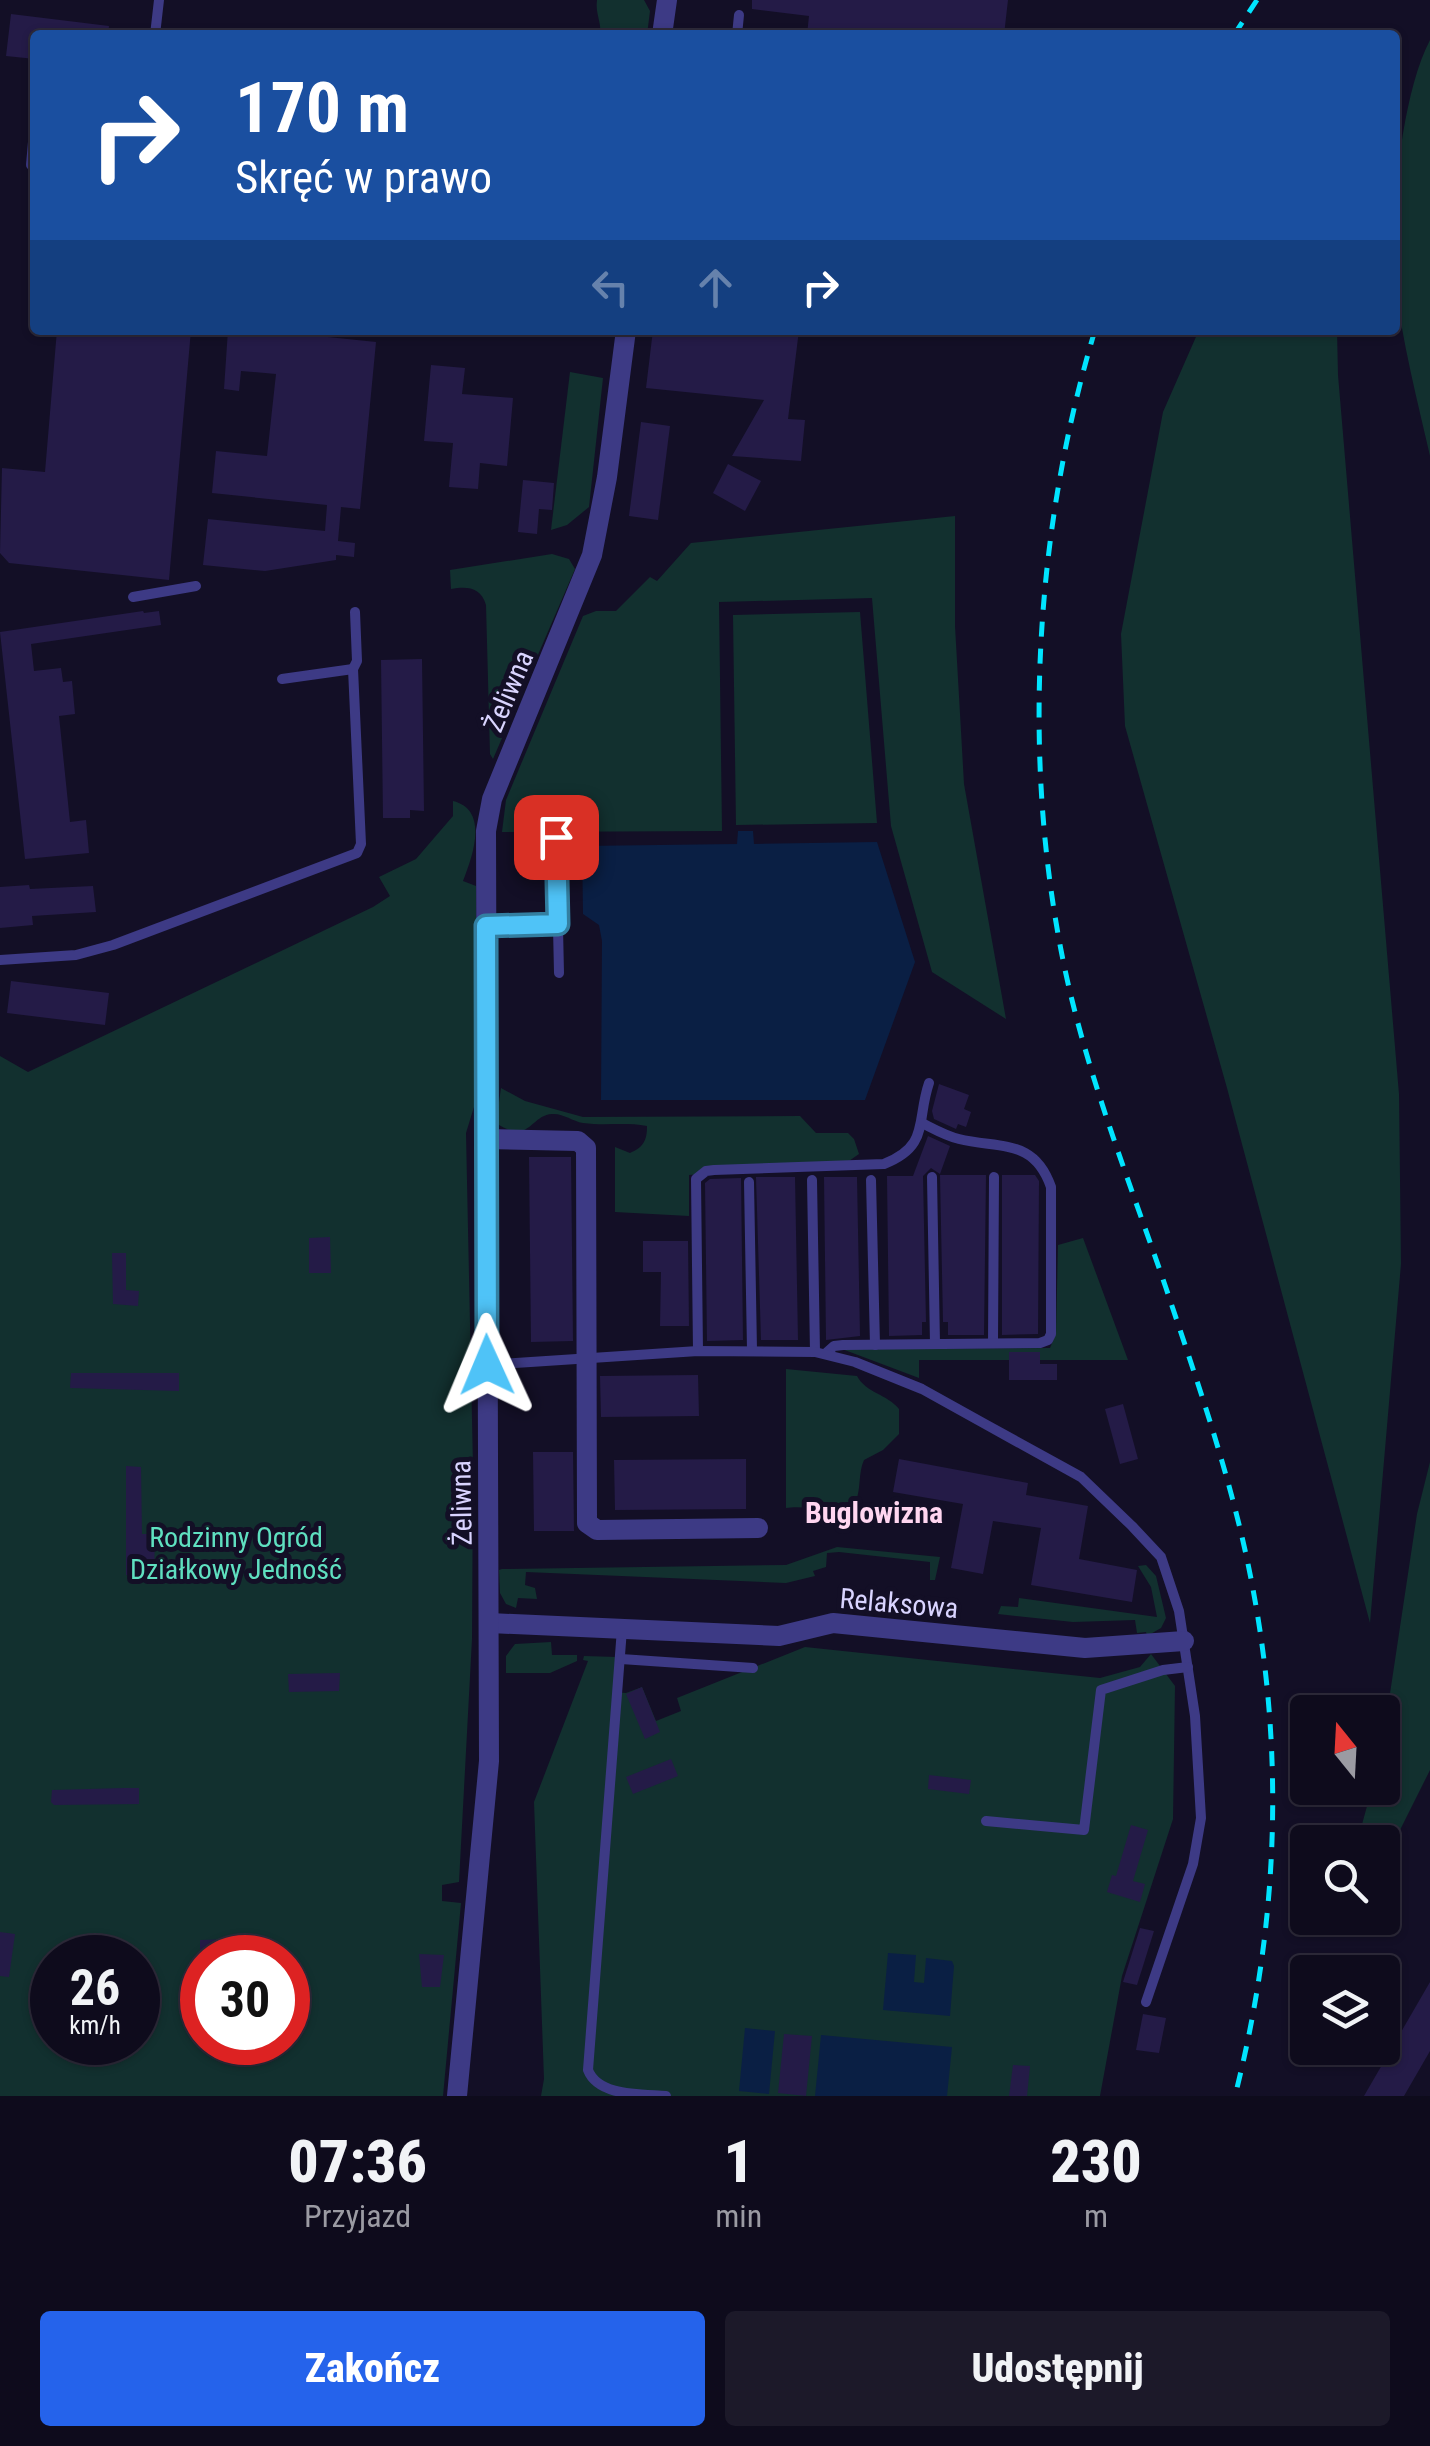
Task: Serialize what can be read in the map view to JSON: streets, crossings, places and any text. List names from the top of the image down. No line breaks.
{"streets":{"street":["Żeliwna","Relaksowa"]},"crossings":[["Żeliwna","Relaksowa"]],"districts":["Buglowizna"],"parks":["Rodzinny Ogród Działkowy Jedność"],"north":"top","page":{"turn":["170 m","Skręć w prawo"],"speed":"26 km/h","limit":"30","eta":["07:36","Przyjazd","1","min","230","m"],"buttons":["Zakończ","Udostępnij"]}}
